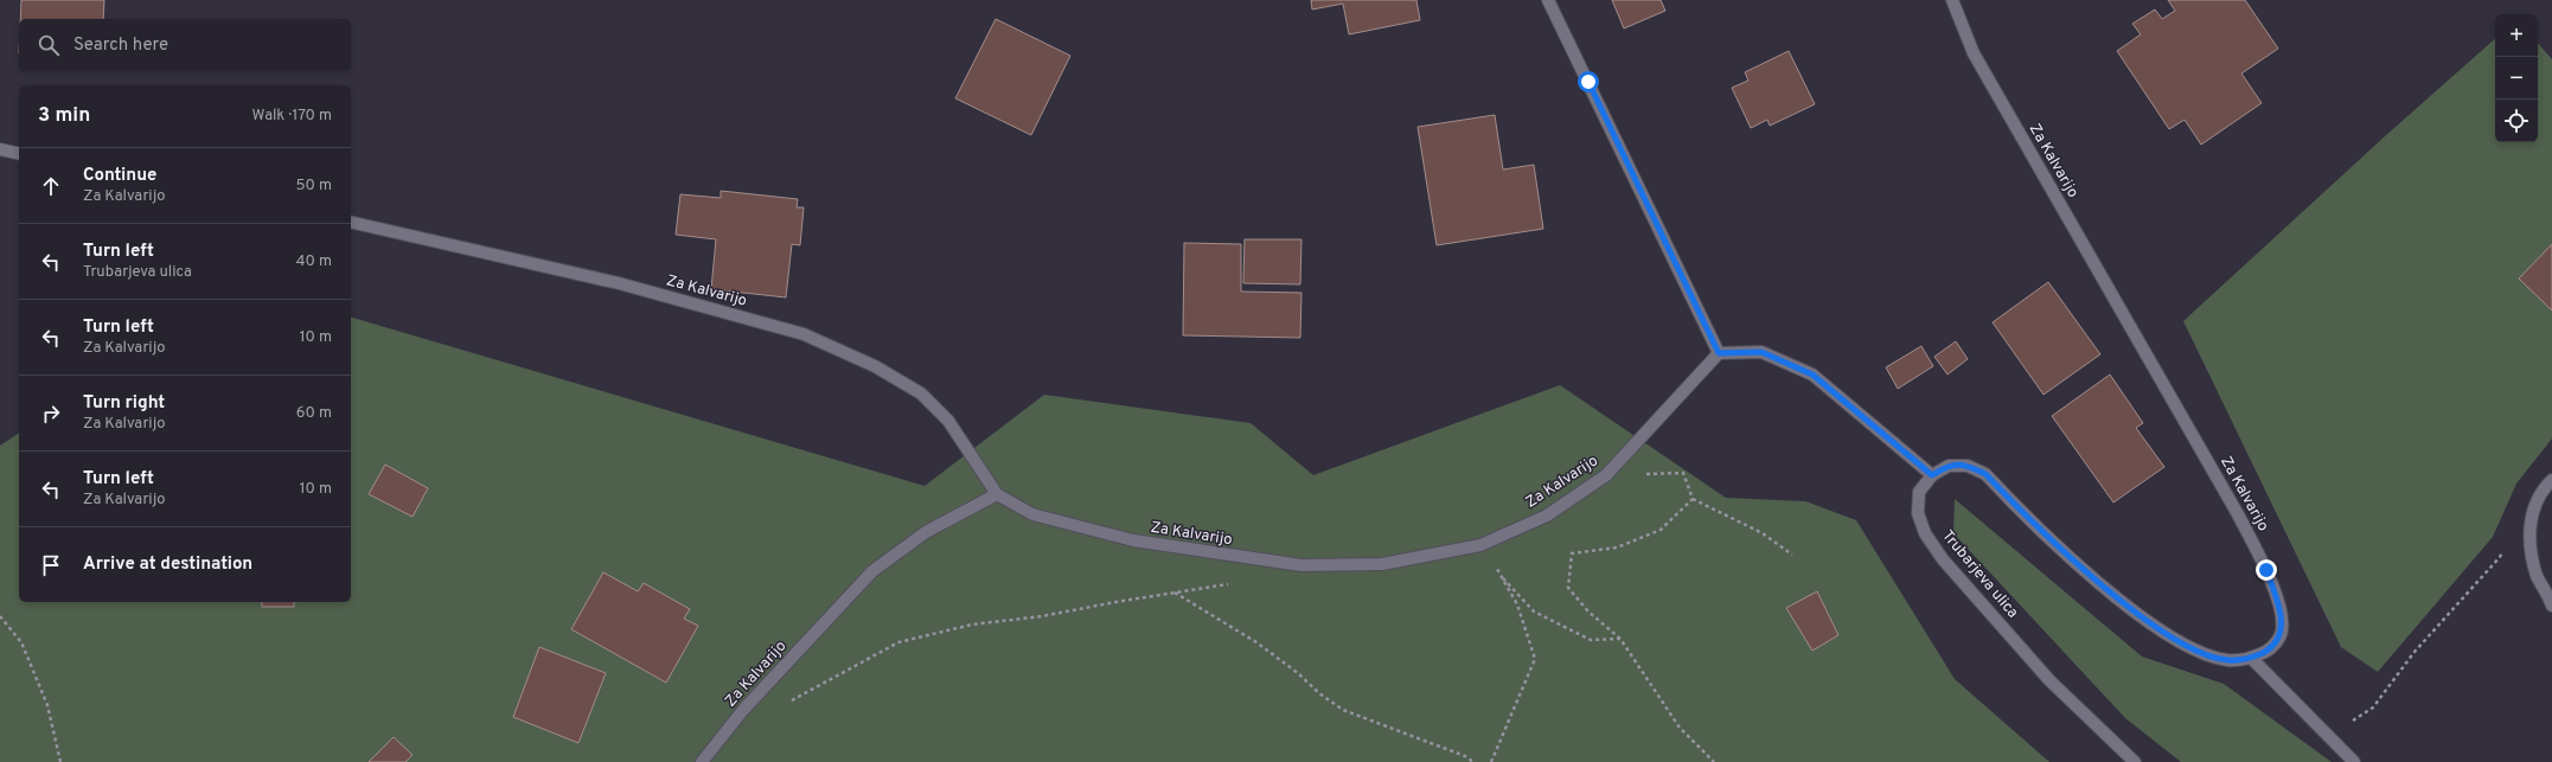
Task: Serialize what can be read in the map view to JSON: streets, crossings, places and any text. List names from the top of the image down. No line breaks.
{"streets":{"street":["Za Kalvarijo","Trubarjeva ulica"]},"crossings":[["Za Kalvarijo","Trubarjeva ulica"]],"page":{"map_buttons":["+","−"],"search":"Search here","heading":["3 min","Walk · 170 m"],"list":[["Continue","Za Kalvarijo","50 m"],["Turn left","Trubarjeva ulica","40 m"],["Turn left","Za Kalvarijo","10 m"],["Turn right","Za Kalvarijo","60 m"],["Turn left","Za Kalvarijo","10 m"],"Arrive at destination"]}}
